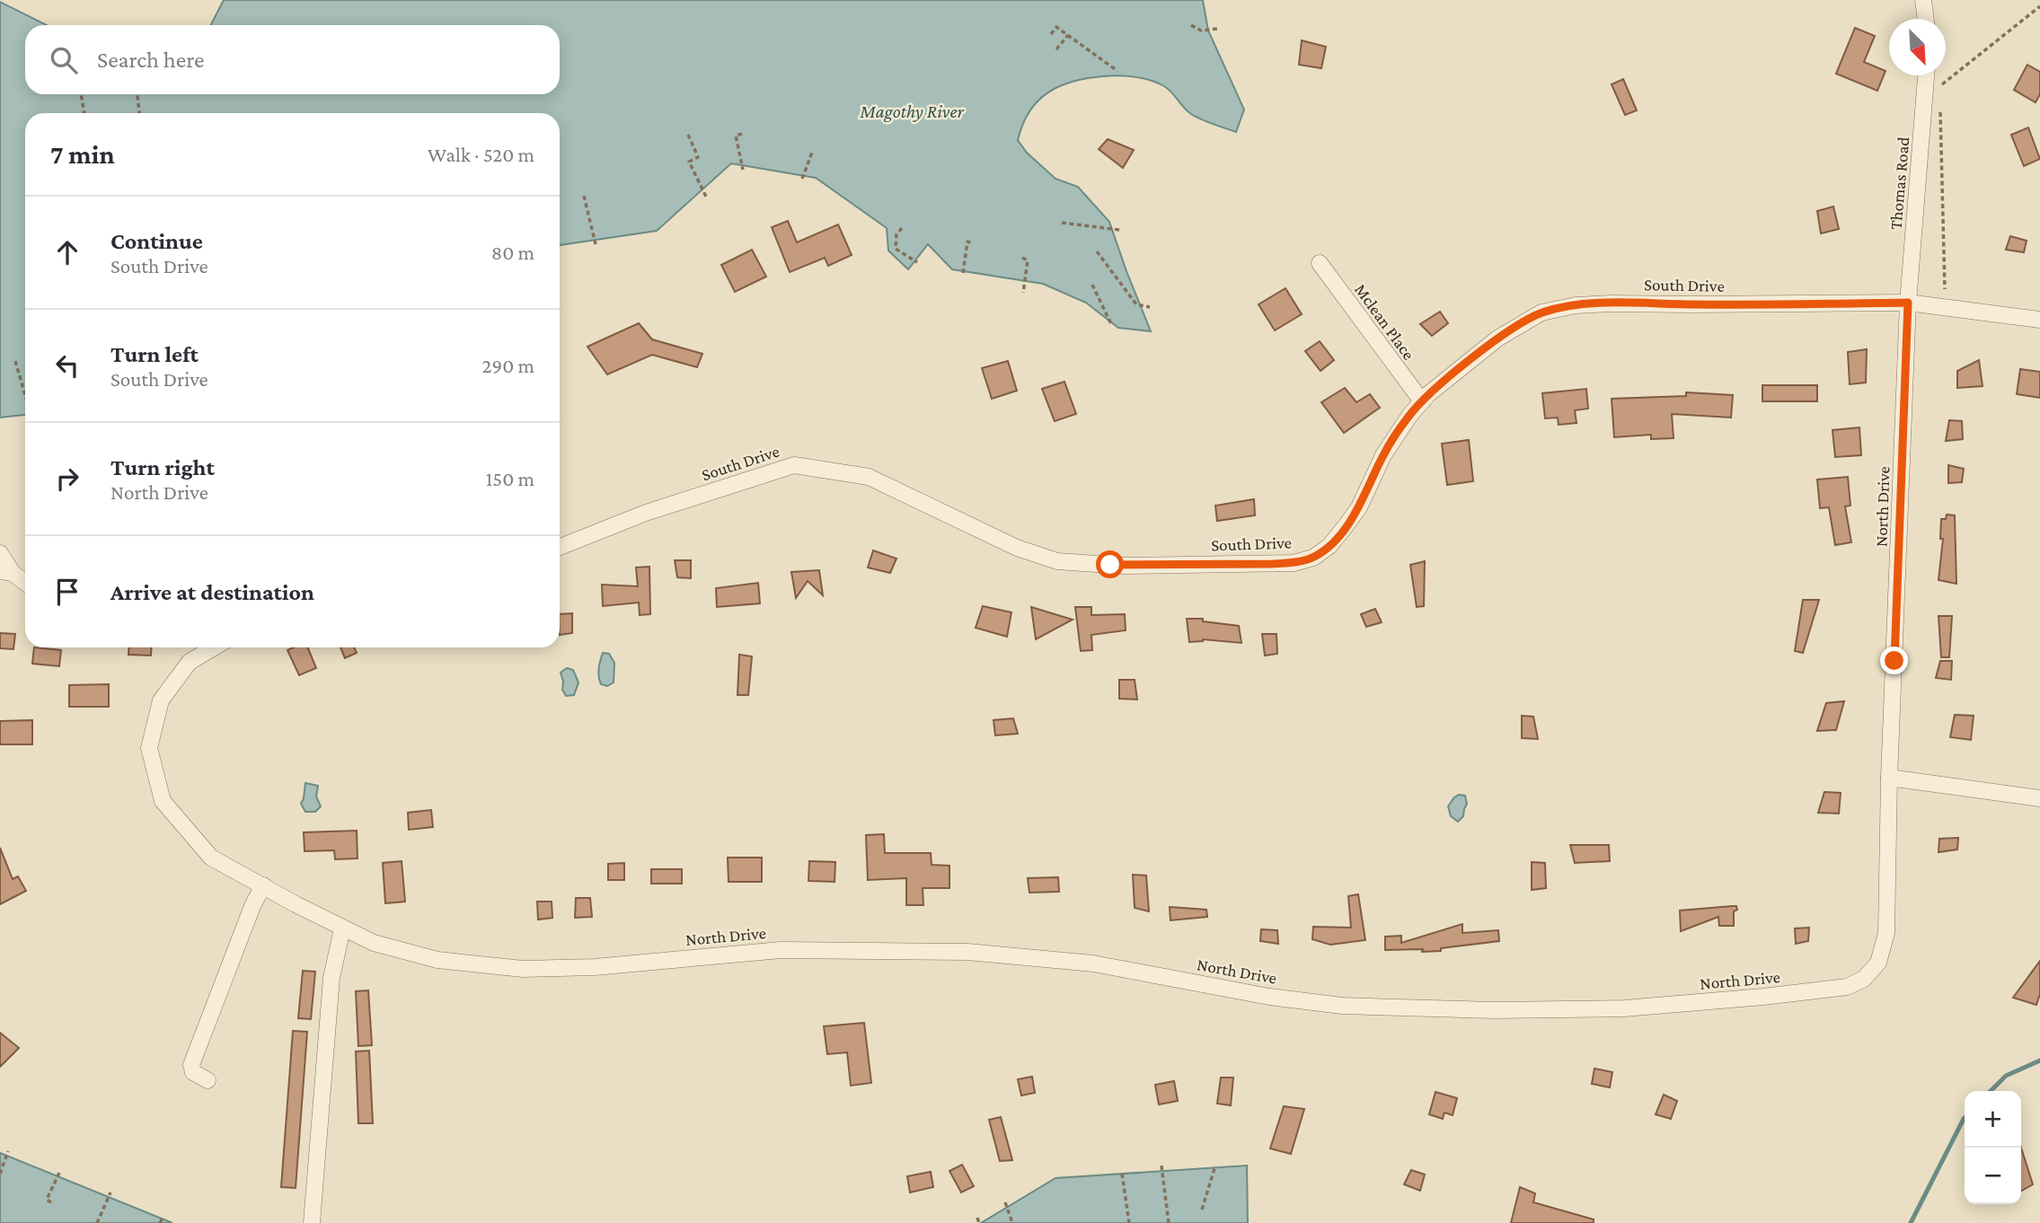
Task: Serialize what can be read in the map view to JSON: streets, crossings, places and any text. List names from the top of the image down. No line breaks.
{"streets":{"street":["Thomas Road","South Drive","Mclean Place","North Drive"]},"crossings":[["Thomas Road","South Drive"],["Thomas Road","North Drive"],["South Drive","Mclean Place"],["South Drive","North Drive"]],"water":["Magothy River"],"north":"bottom right","page":{"search":"Search here","heading":["7 min","Walk · 520 m"],"list":[["Continue","South Drive","80 m"],["Turn left","South Drive","290 m"],["Turn right","North Drive","150 m"],"Arrive at destination"],"map_buttons":["+","−"]}}
